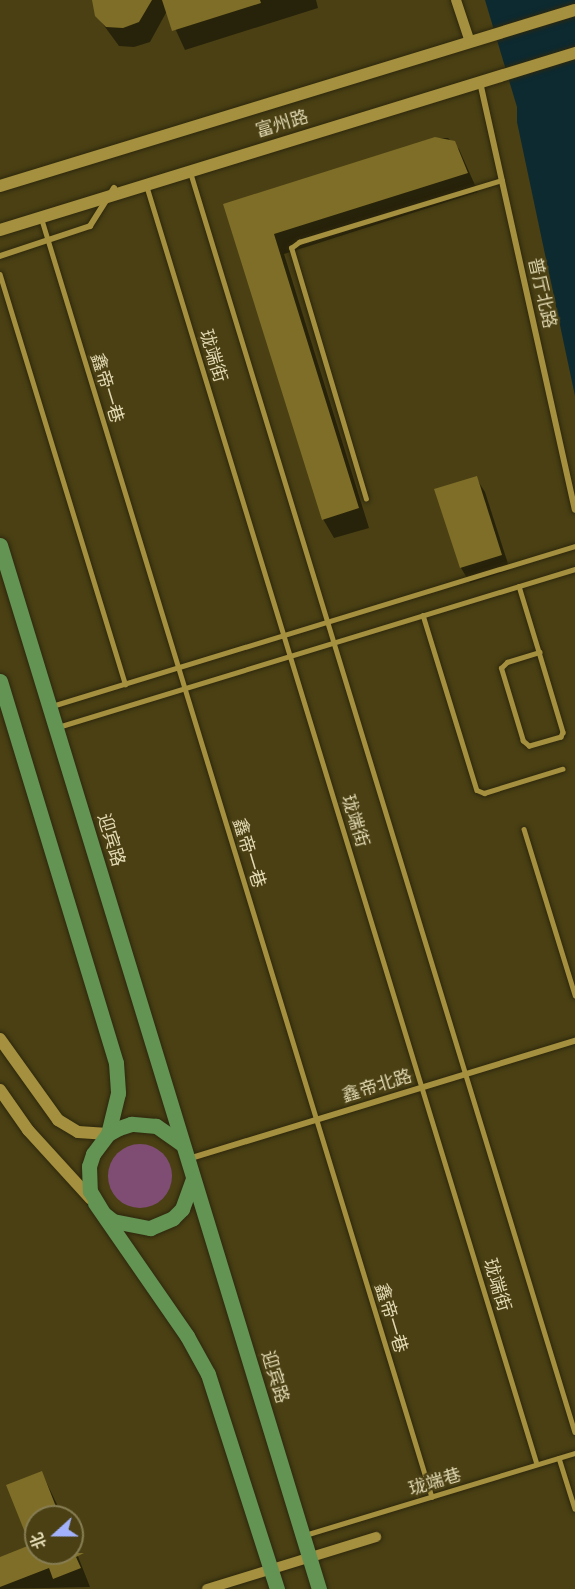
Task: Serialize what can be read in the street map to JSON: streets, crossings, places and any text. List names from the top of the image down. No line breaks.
{"streets":{"main road":["富州路","迎宾路"],"street":["普厅北路","鑫帝北路"],"lane":["珑端街","鑫帝一巷","珑端巷"]},"crossings":[["富州路","普厅北路"],["富州路","珑端街"],["富州路","鑫帝一巷"],["珑端街","鑫帝北路"],["珑端街","珑端巷"],["鑫帝一巷","鑫帝北路"],["鑫帝一巷","珑端巷"],["迎宾路","鑫帝北路"],["迎宾路","珑端巷"]],"north":"left"}
